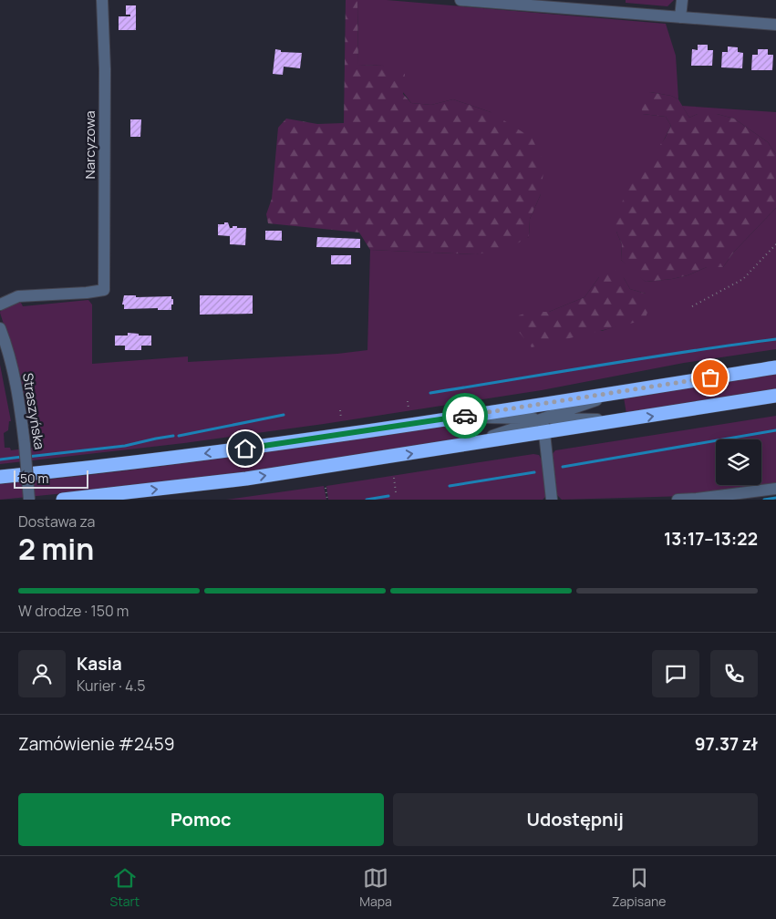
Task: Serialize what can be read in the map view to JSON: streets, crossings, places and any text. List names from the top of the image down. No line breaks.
{"streets":{"street":["Narcyzowa","Straszyńska"]},"scale_bar":"50 m","page":{"scale":"50 m","heading":["2 min","Dostawa za","13:17–13:22"],"panel":["Kasia","Kurier · 4.5","Zamówienie #2459","97.37 zł"],"bar":"W drodze · 150 m","buttons":["Pomoc","Udostępnij"],"tabs":["Start","Mapa","Zapisane"]}}
